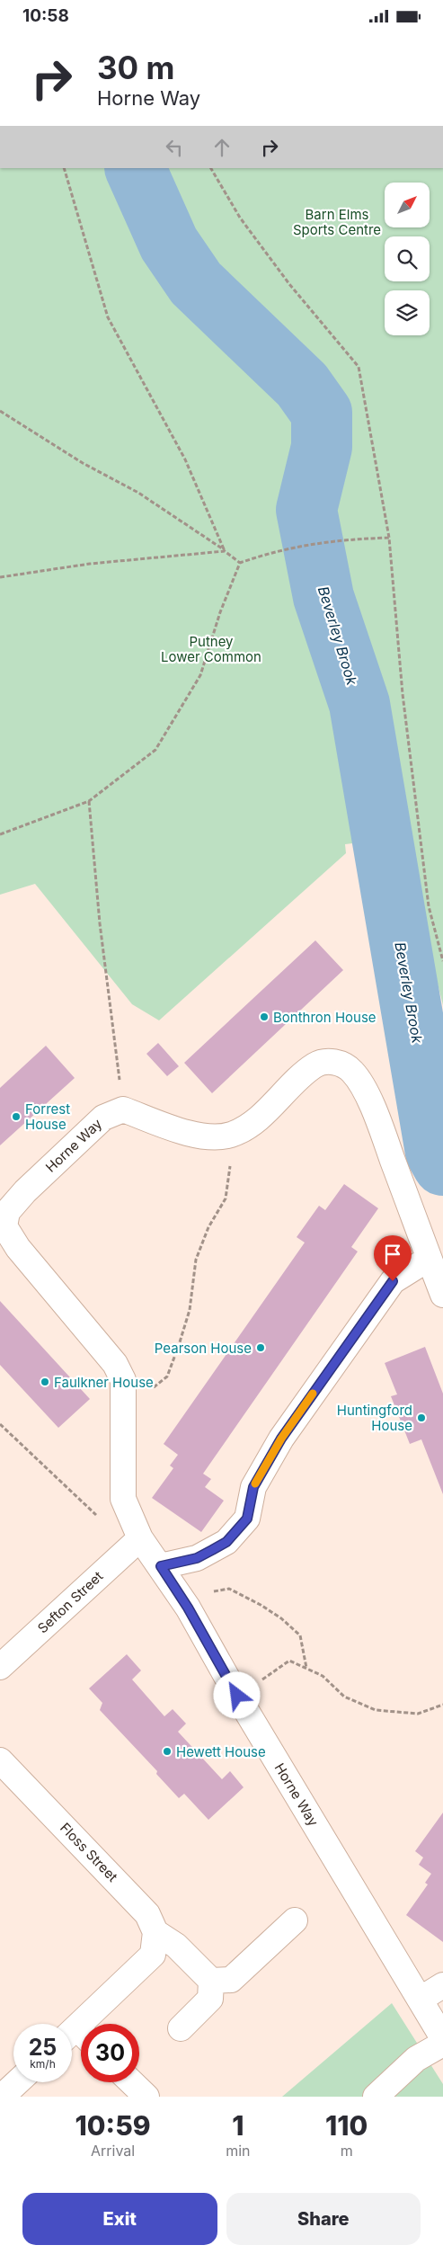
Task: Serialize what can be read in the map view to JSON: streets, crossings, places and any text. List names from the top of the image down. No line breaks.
{"streets":{"street":["Horne Way","Sefton Street","Floss Street"]},"crossings":[["Horne Way","Sefton Street"]],"water":["Beverley Brook"],"parks":["Barn Elms Sports Centre","Putney Lower Common"],"places":["Bonthron House","Forrest House","Pearson House","Faulkner House","Huntingford House","Hewett House"],"north":"top right","page":{"status":"10:58","turn":["30 m","Horne Way"],"speed":"25 km/h","limit":"30","eta":["10:59","Arrival","1","min","110","m"],"buttons":["Exit","Share"]}}
